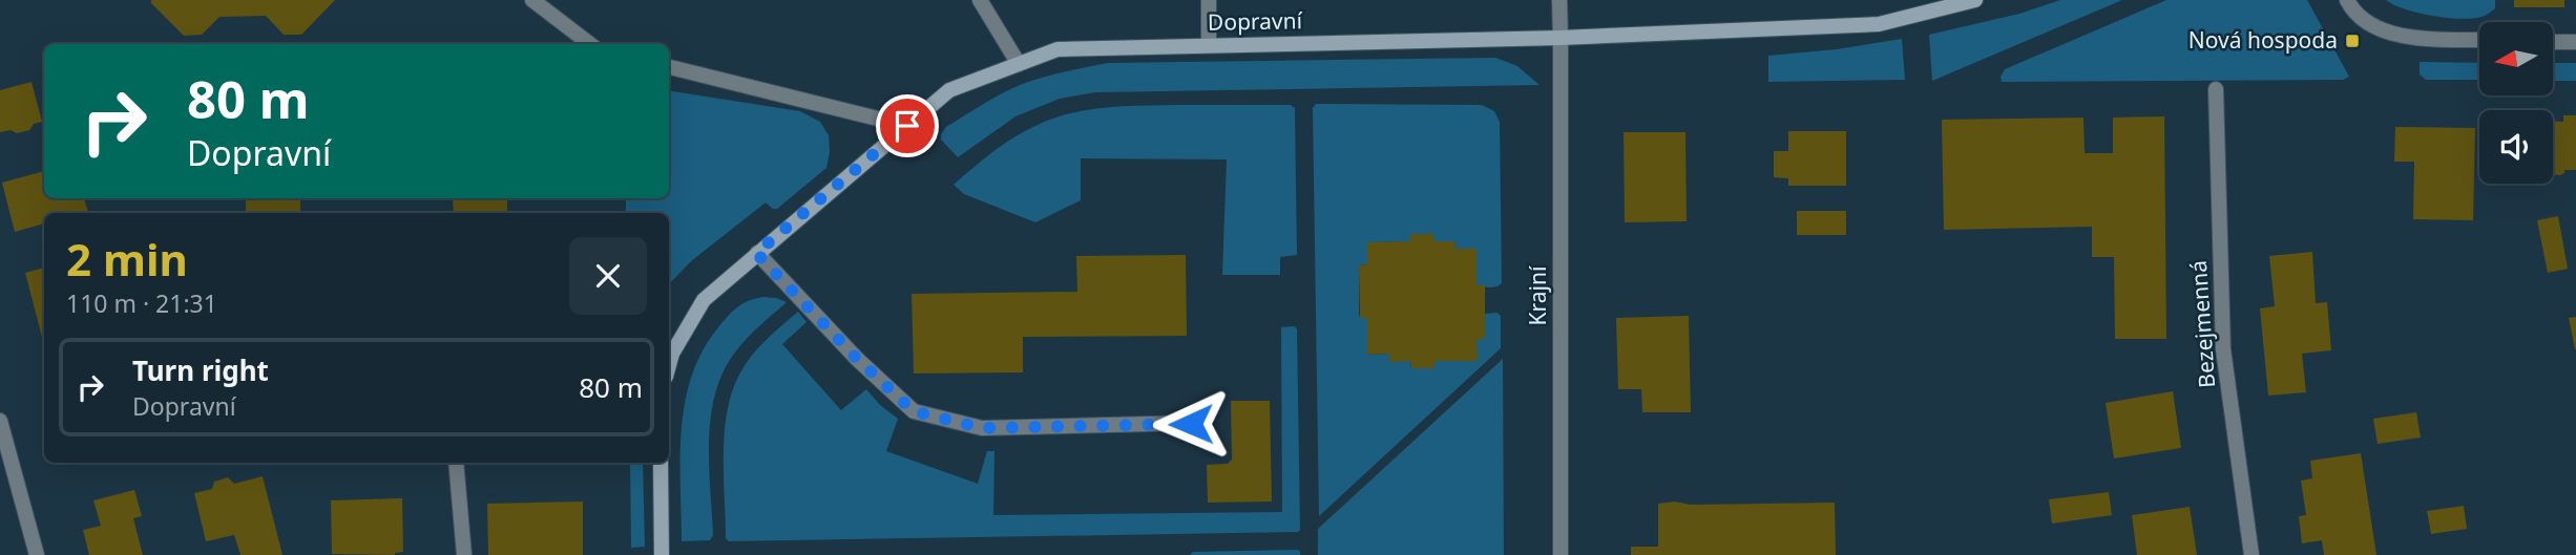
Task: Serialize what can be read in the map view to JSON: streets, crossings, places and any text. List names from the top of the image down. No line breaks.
{"streets":{"street":["Dopravní","Krajní","Bezejmenná"]},"crossings":[["Dopravní","Krajní"]],"places":{"transit":["Nová hospoda"]},"north":"left","page":{"turn":["80 m","Dopravní"],"heading":["2 min","110 m · 21:31"],"list":[{"name":"Turn right","note":"Dopravní","value":"80 m"}]}}
